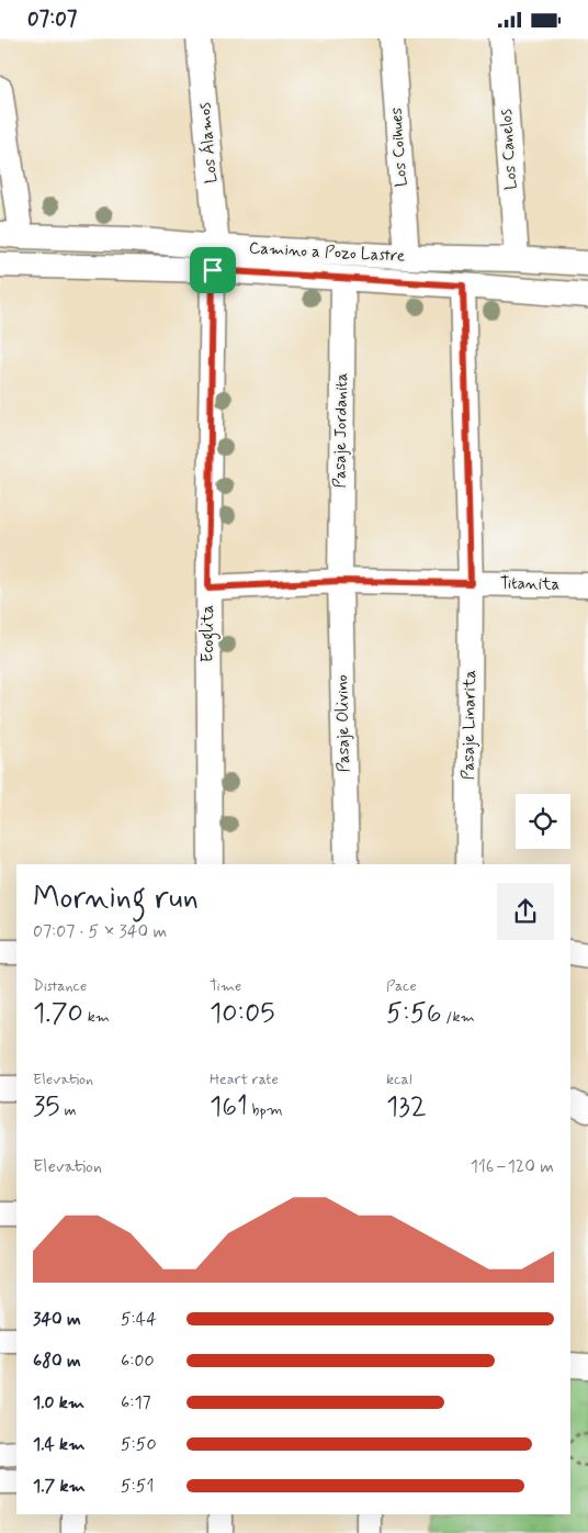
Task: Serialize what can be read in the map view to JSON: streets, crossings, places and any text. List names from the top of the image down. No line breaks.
{"streets":{"street":["Los Álamos","Los Coihues","Los Canelos","Camino a Pozo Lastre","Pasaje Jordanita","Titanita","Ecoglita","Pasaje Olivino","Pasaje Linarita"]},"crossings":[["Los Álamos","Camino a Pozo Lastre"],["Los Álamos","Ecoglita"],["Los Coihues","Camino a Pozo Lastre"],["Los Canelos","Camino a Pozo Lastre"],["Camino a Pozo Lastre","Ecoglita"],["Pasaje Jordanita","Titanita"],["Pasaje Jordanita","Pasaje Olivino"],["Titanita","Ecoglita"],["Titanita","Pasaje Olivino"],["Titanita","Pasaje Linarita"]],"page":{"status":"07:07","heading":["Morning run","07:07 · 5 × 340 m"],"stats":[["Distance","1.70 km"],["Time","10:05"],["Pace","5:56 /km"],["Elevation","35 m"],["Heart rate","161 bpm"],["kcal","132"]],"chart":["Elevation","116–120 m"],"list":[{"name":"340 m","note":"5:44"},{"name":"680 m","note":"6:00"},{"name":"1.0 km","note":"6:17"},{"name":"1.4 km","note":"5:50"},{"name":"1.7 km","note":"5:51"}]}}
